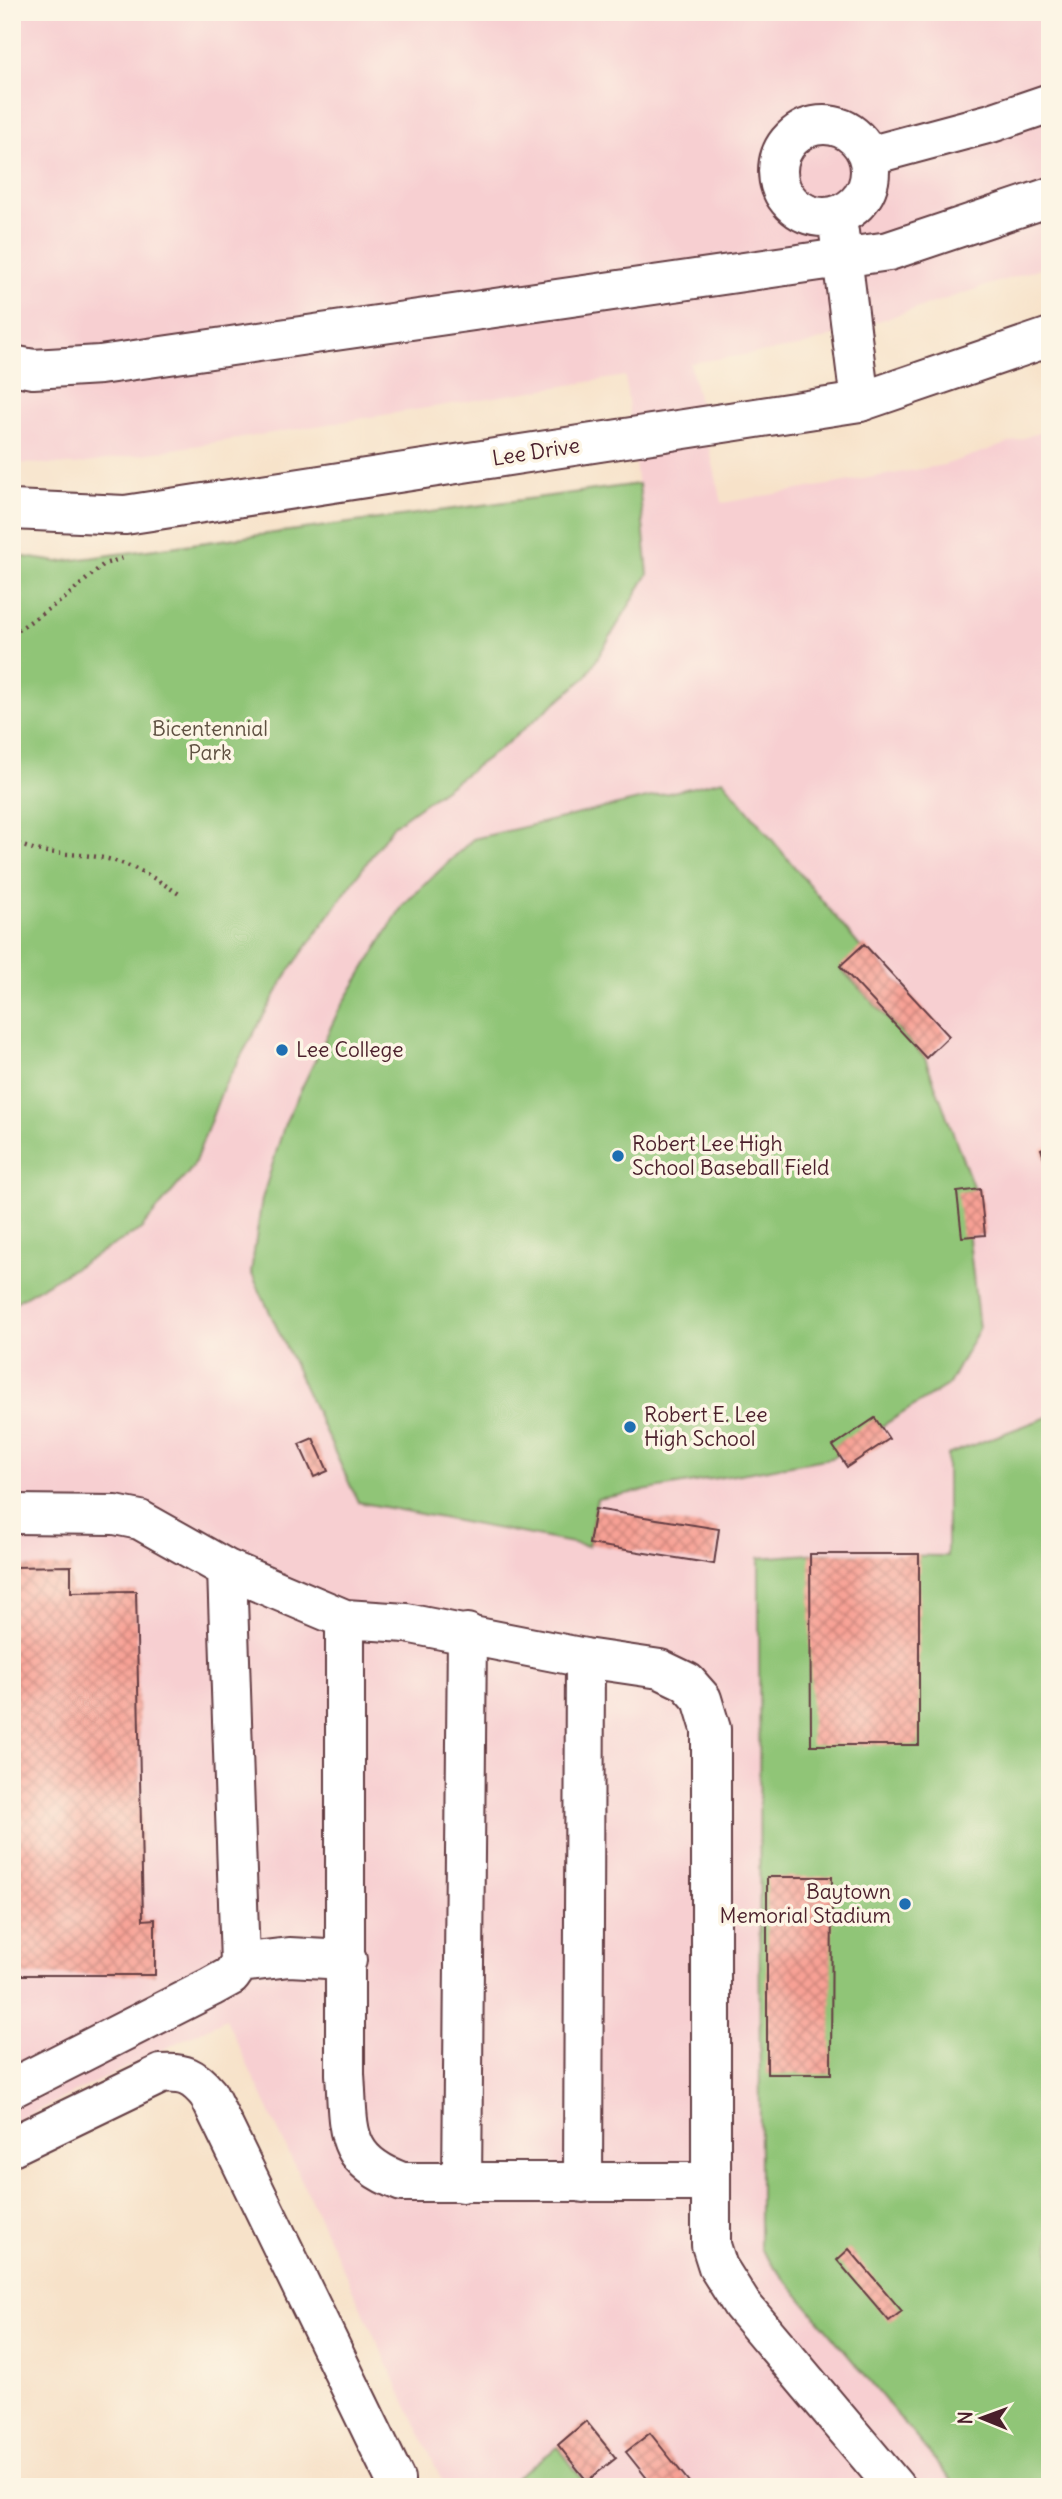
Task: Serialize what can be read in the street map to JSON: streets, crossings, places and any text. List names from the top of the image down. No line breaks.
{"streets":{"main road":["Lee Drive"]},"parks":["Bicentennial Park"],"places":["Lee College","Robert Lee High School Baseball Field","Robert E. Lee High School","Baytown Memorial Stadium"],"north":"left"}
